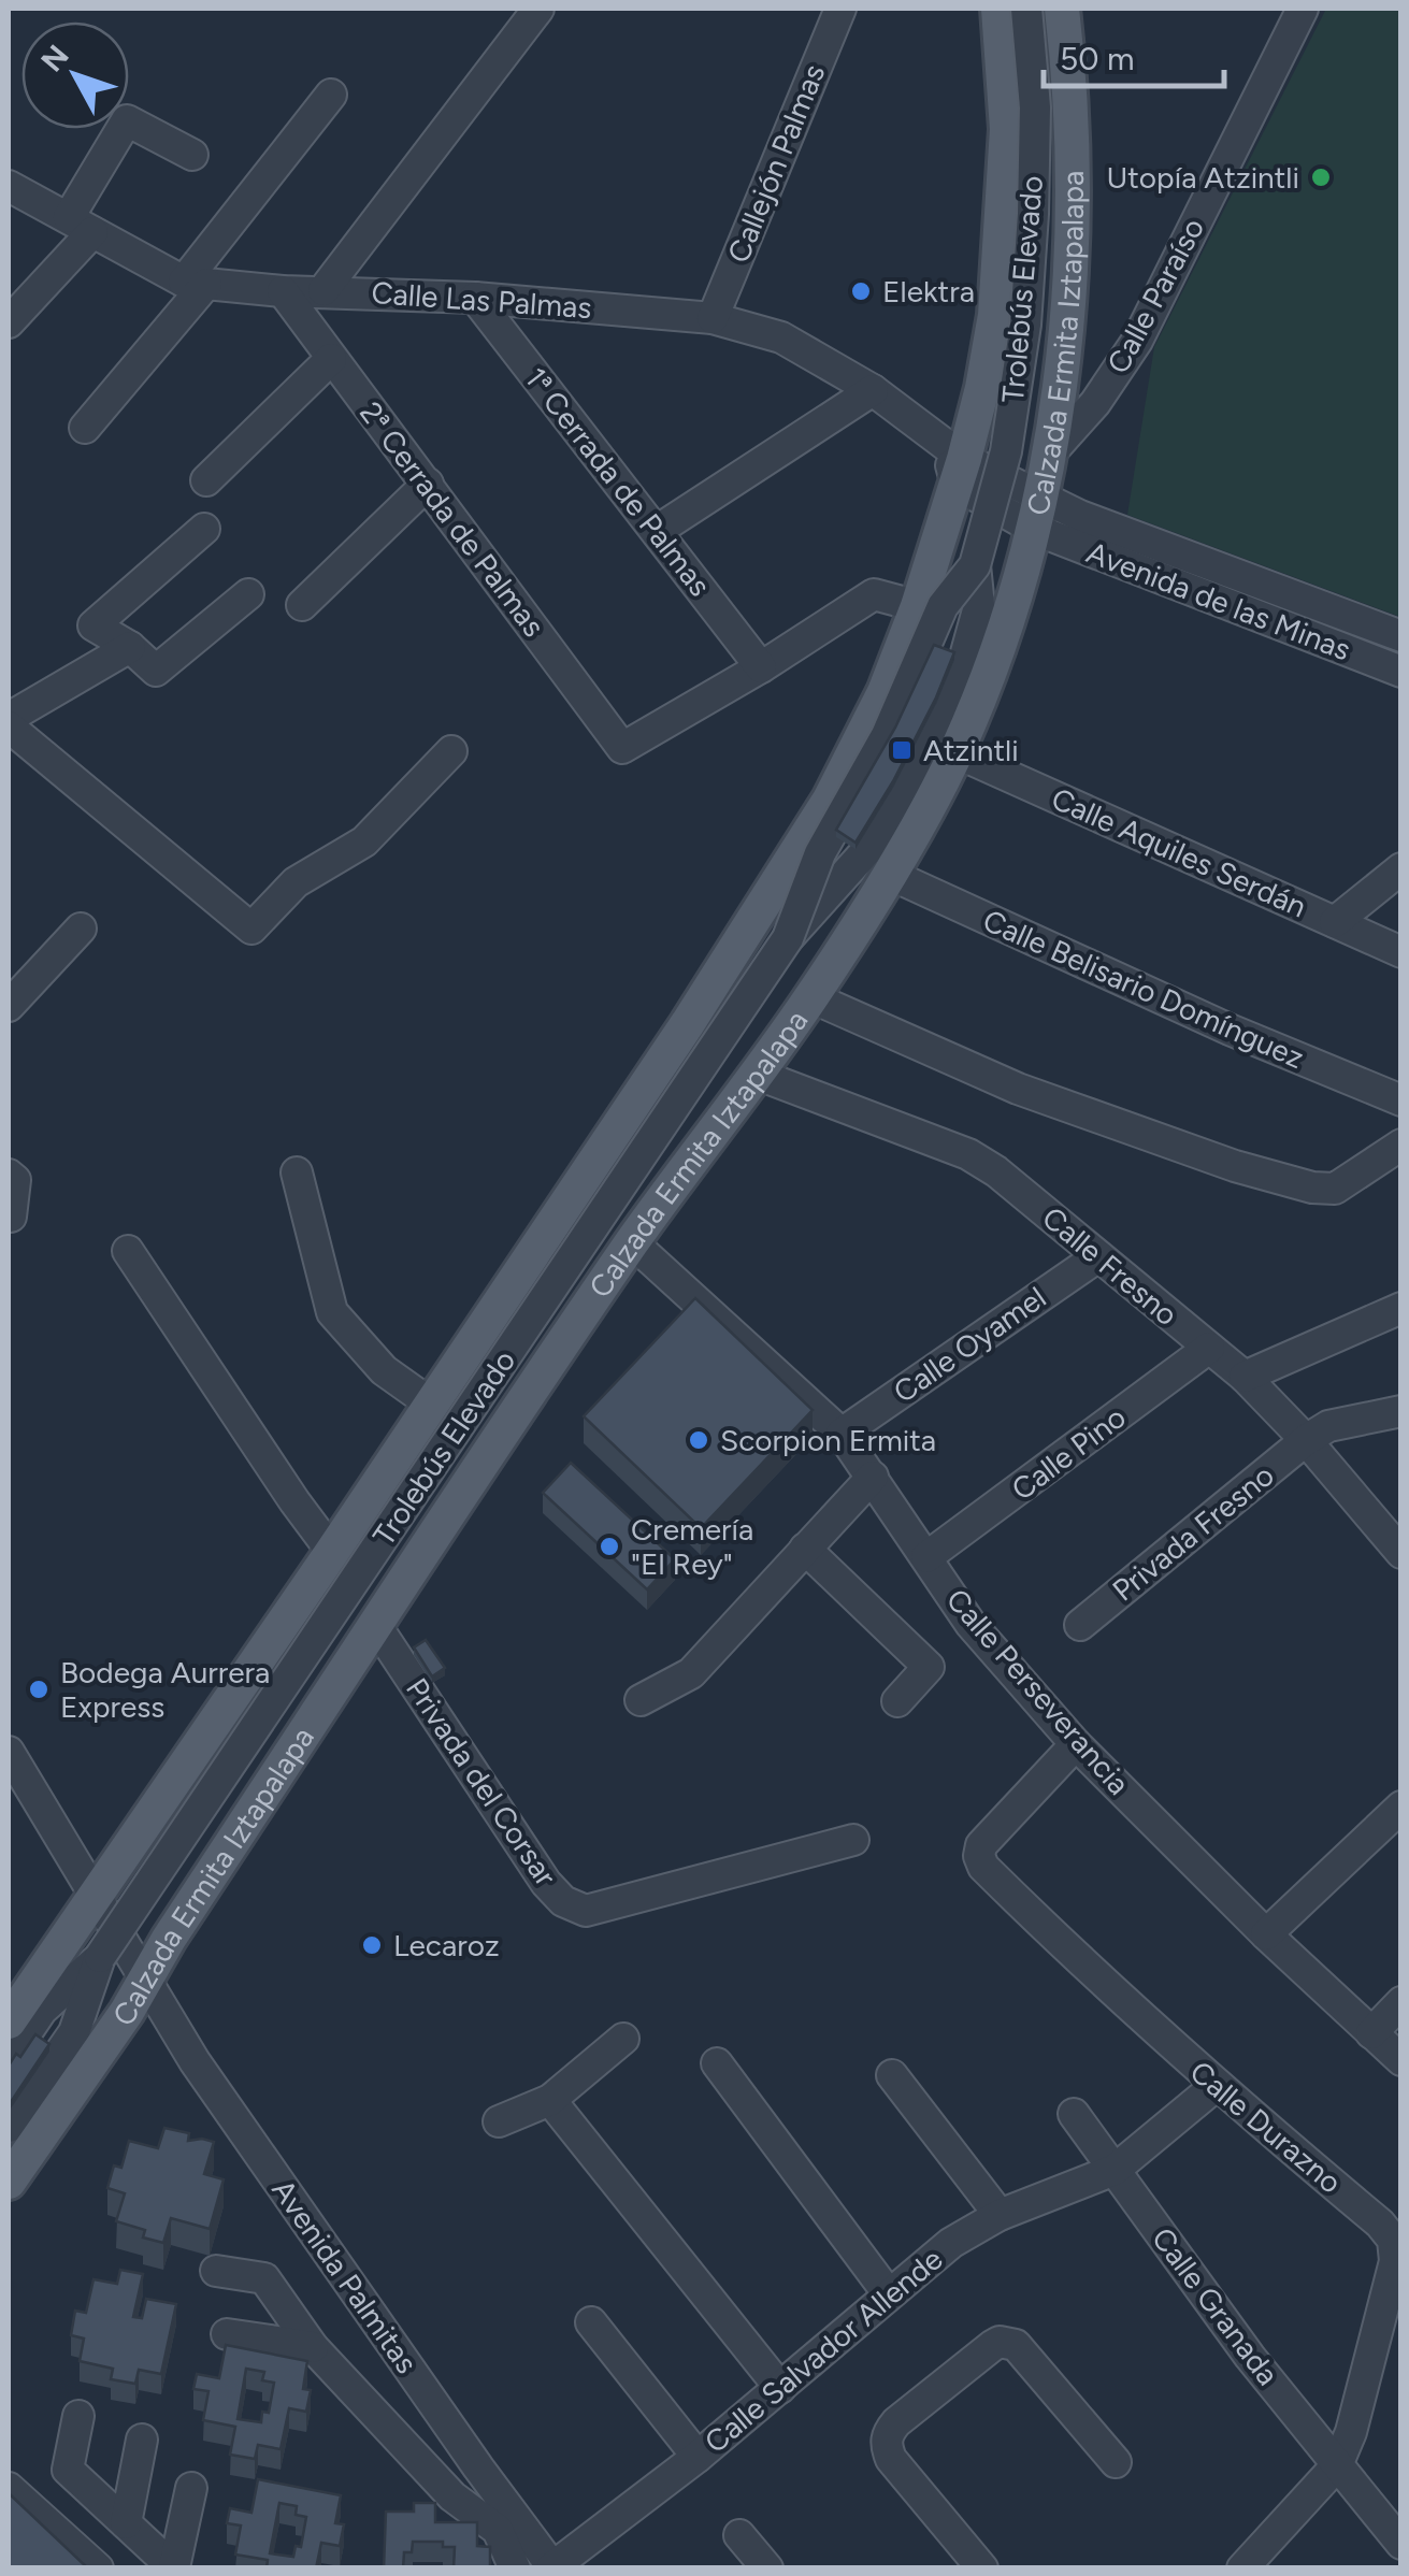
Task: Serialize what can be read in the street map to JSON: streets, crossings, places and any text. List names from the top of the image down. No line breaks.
{"streets":{"main road":["Calzada Ermita Iztapalapa"],"street":["Callejón Palmas","Trolebús Elevado","Calle Paraíso","Calle Las Palmas","1ª Cerrada de Palmas","2ª Cerrada de Palmas","Avenida de las Minas","Calle Aquiles Serdán","Calle Belisario Domínguez","Calle Fresno","Calle Oyamel","Calle Pino","Privada Fresno","Calle Perseverancia","Privada del Corsar","Calle Durazno","Avenida Palmitas","Calle Granada","Calle Salvador Allende"]},"crossings":[["Callejón Palmas","Calle Las Palmas"],["Calle Paraíso","Calzada Ermita Iztapalapa"],["Calle Las Palmas","Calzada Ermita Iztapalapa"],["Calle Las Palmas","1ª Cerrada de Palmas"],["Calle Las Palmas","2ª Cerrada de Palmas"],["Calle Las Palmas","Avenida de las Minas"],["Calzada Ermita Iztapalapa","Avenida de las Minas"],["Calzada Ermita Iztapalapa","Calle Aquiles Serdán"],["Calzada Ermita Iztapalapa","Calle Belisario Domínguez"],["Calzada Ermita Iztapalapa","Calle Fresno"],["Calzada Ermita Iztapalapa","Calle Perseverancia"],["Calzada Ermita Iztapalapa","Privada del Corsar"],["Calzada Ermita Iztapalapa","Avenida Palmitas"],["1ª Cerrada de Palmas","2ª Cerrada de Palmas"],["Calle Fresno","Calle Oyamel"],["Calle Fresno","Calle Pino"],["Calle Fresno","Privada Fresno"],["Calle Oyamel","Calle Perseverancia"],["Calle Pino","Calle Perseverancia"],["Calle Perseverancia","Calle Durazno"],["Calle Durazno","Calle Granada"],["Avenida Palmitas","Calle Salvador Allende"],["Calle Granada","Calle Salvador Allende"]],"places":{"other":["Utopía Atzintli","Elektra","Scorpion Ermita","Cremería \"El Rey\"","Bodega Aurrera Express","Lecaroz"],"transit":["Atzintli"]},"scale_bar":"50 m","north":"top left"}
